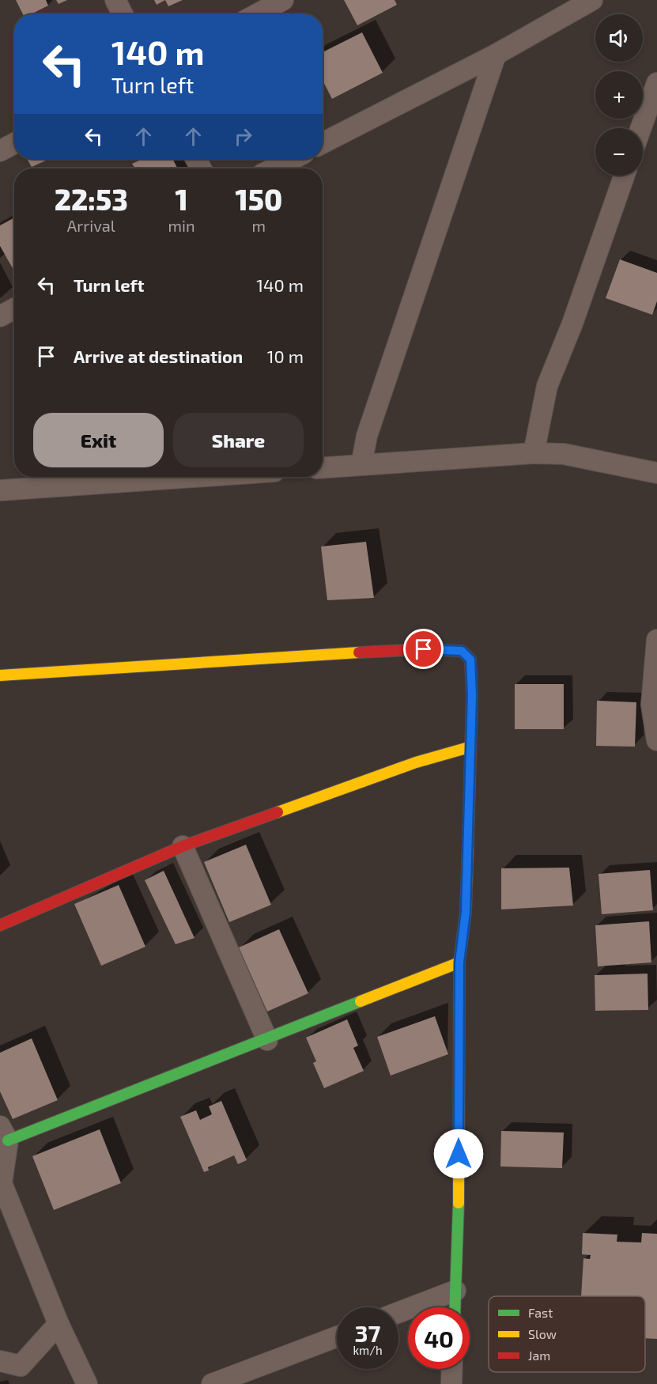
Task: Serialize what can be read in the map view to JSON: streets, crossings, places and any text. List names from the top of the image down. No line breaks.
{"legend":["Fast","Slow","Jam"],"page":{"map_buttons":["+","−"],"turn":["140 m","Turn left"],"eta":["22:53","Arrival","1","min","150","m"],"list":[{"name":"Turn left","value":"140 m"},{"name":"Arrive at destination","value":"10 m"}],"buttons":["Exit","Share"],"speed":"37 km/h","limit":"40"}}
